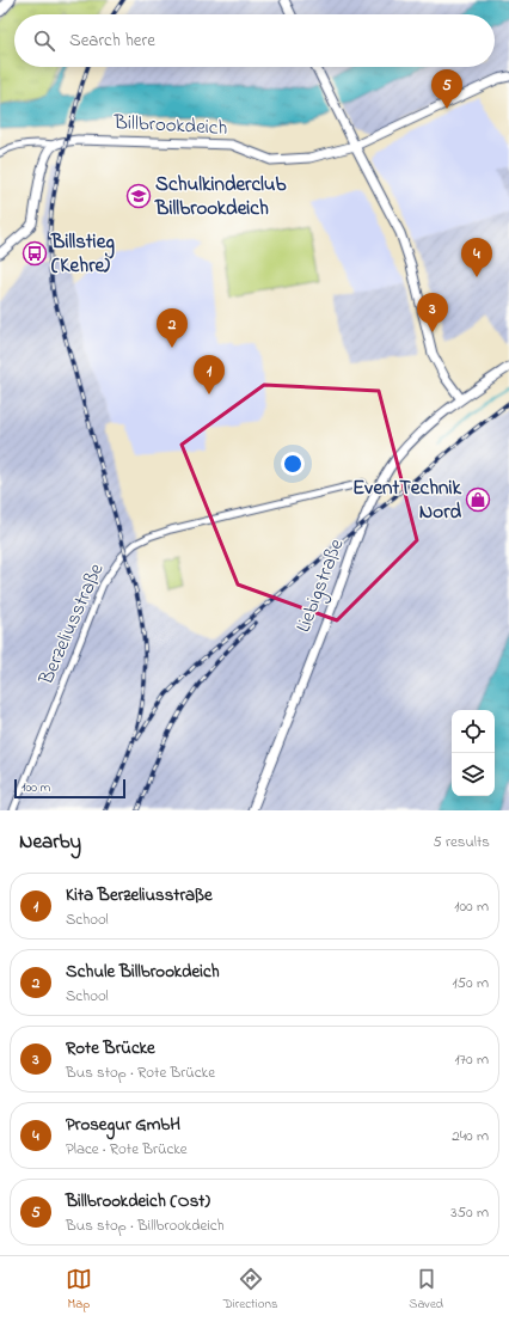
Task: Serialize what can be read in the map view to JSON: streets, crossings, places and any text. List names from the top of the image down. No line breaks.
{"streets":{"street":["Billbrookdeich","Liebigstraße","Berzeliusstraße"]},"places":{"school or university":["Schulkinderclub Billbrookdeich"],"bus stop":["Billstieg (Kehre)"],"shop":["EventTechnik Nord"]},"scale_bar":"100 m","page":{"search":"Search here","pins":["5","4","3","2","1"],"scale":"100 m","heading":["Nearby","5 results"],"list":[{"mark":"1","name":"Kita Berzeliusstraße","note":"School","value":"100 m"},{"mark":"2","name":"Schule Billbrookdeich","note":"School","value":"150 m"},{"mark":"3","name":"Rote Brücke","note":"Bus stop · Rote Brücke","value":"170 m"},{"mark":"4","name":"Prosegur GmbH","note":"Place · Rote Brücke","value":"240 m"},{"mark":"5","name":"Billbrookdeich (Ost)","note":"Bus stop · Billbrookdeich","value":"350 m"}],"nav":["Map","Directions","Saved"]}}
